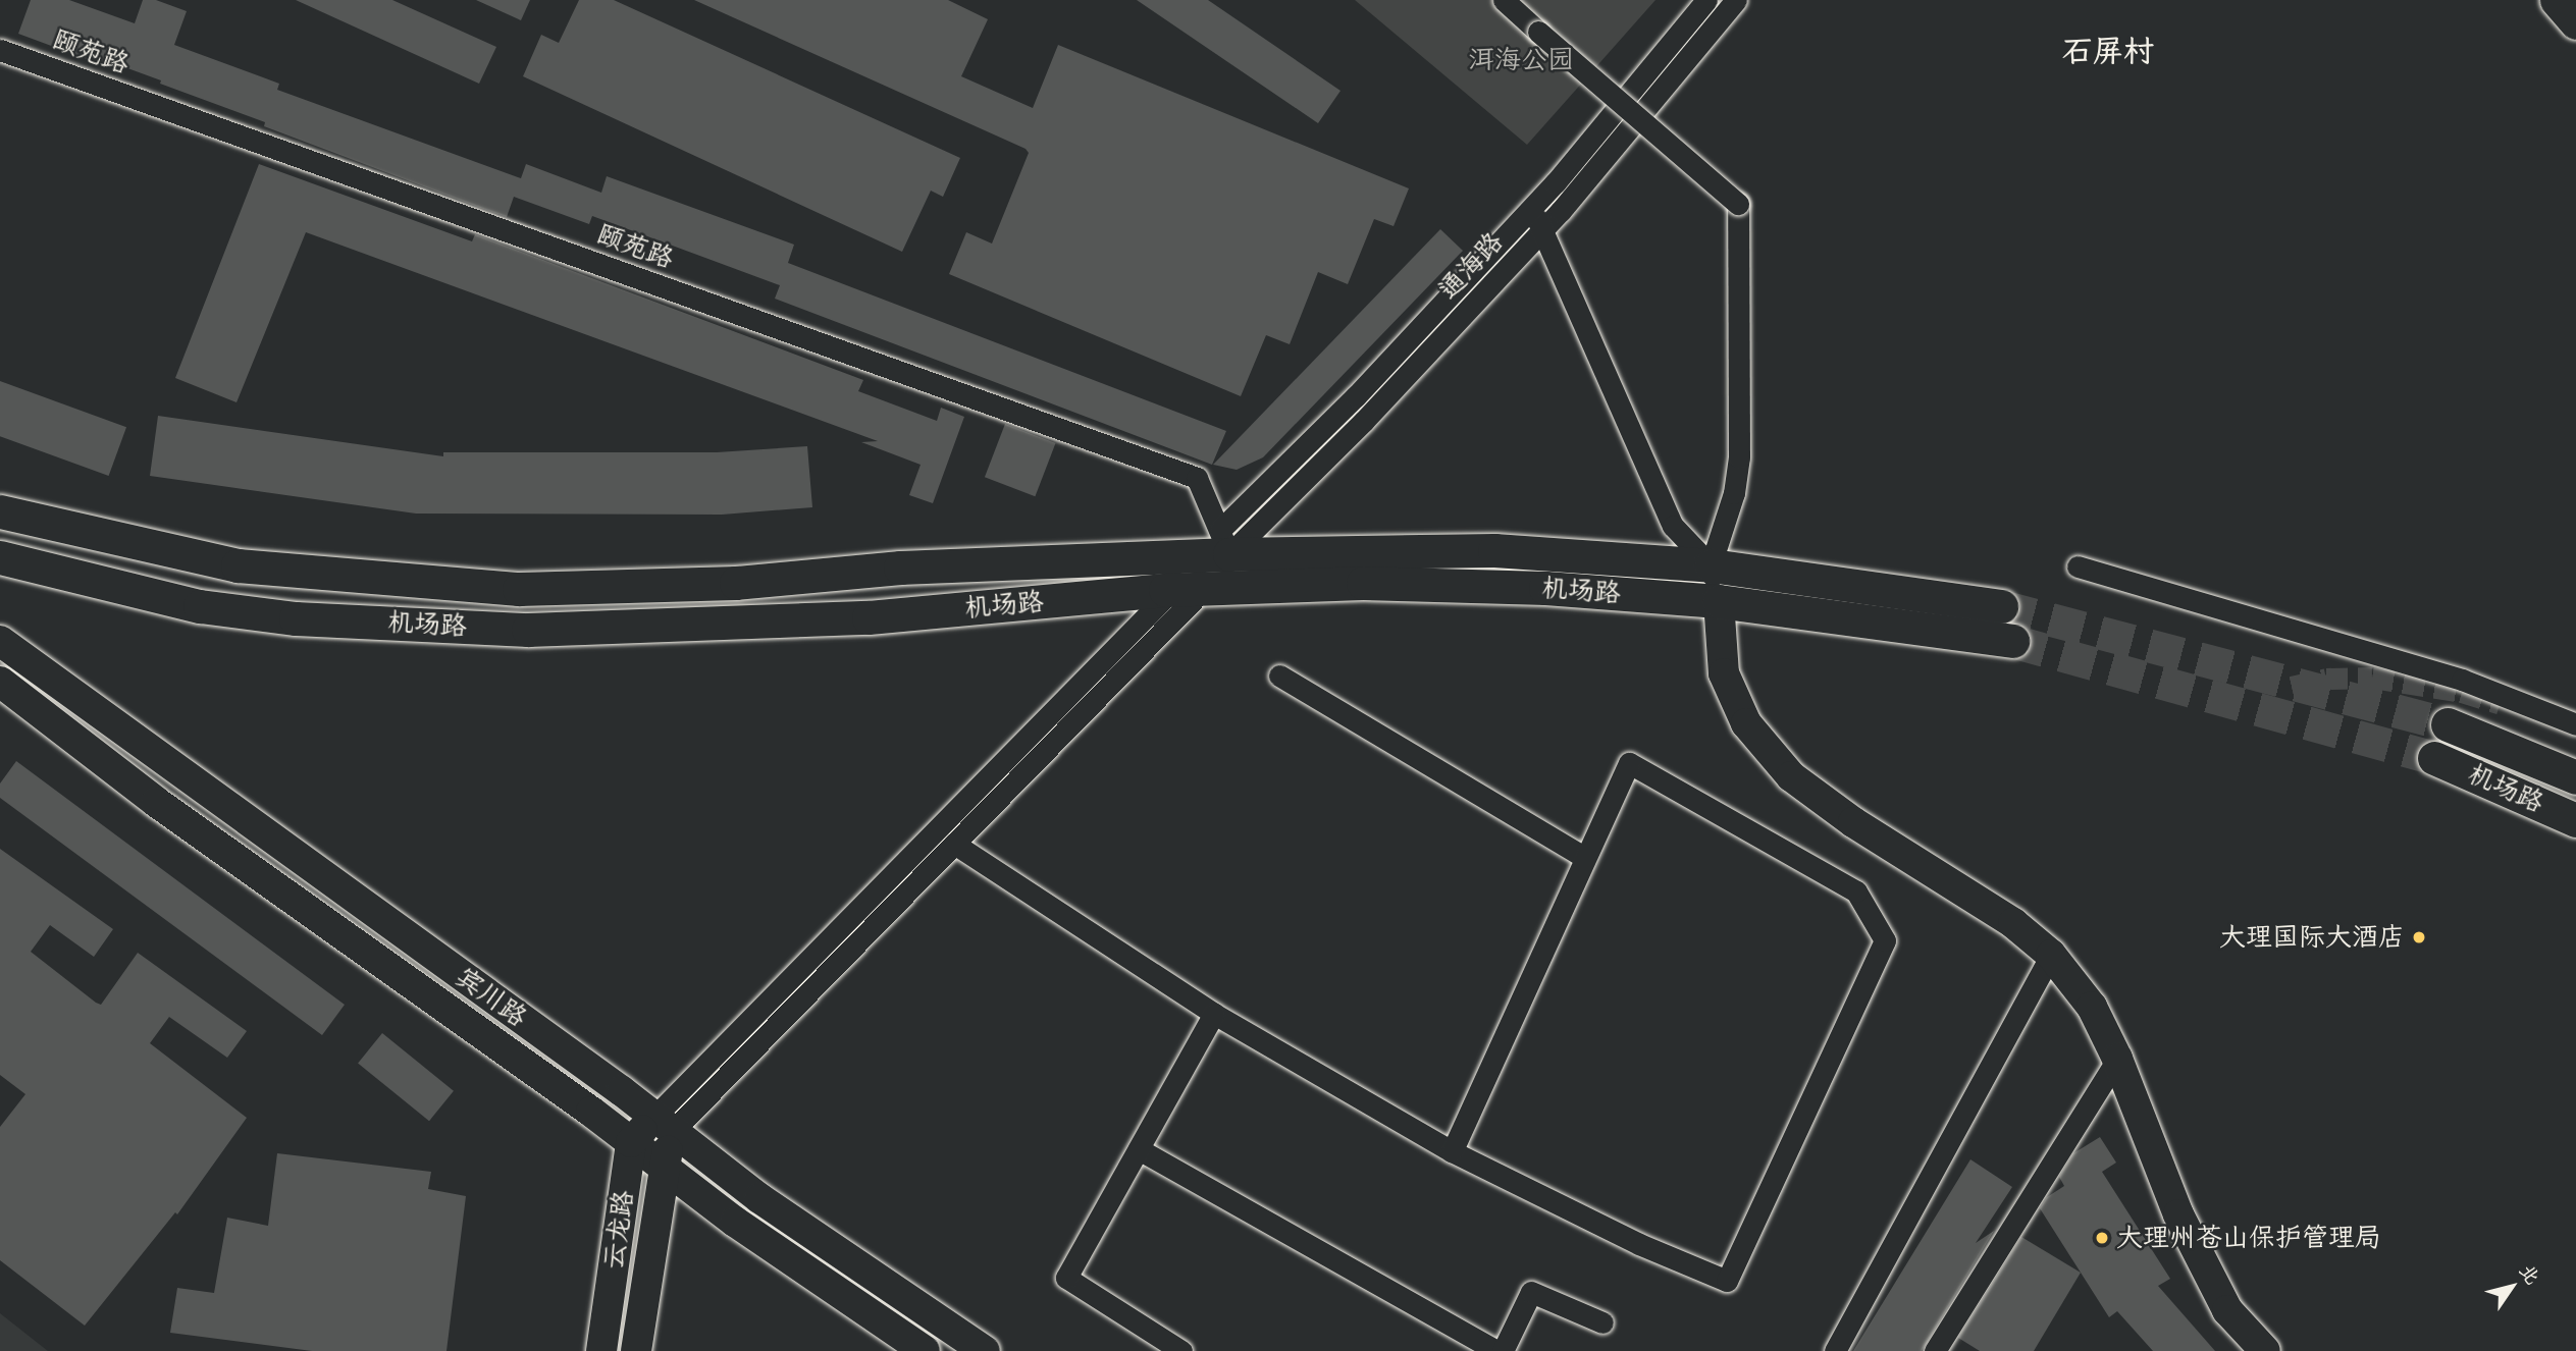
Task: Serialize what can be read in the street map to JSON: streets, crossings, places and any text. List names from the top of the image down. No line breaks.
{"streets":{"main road":["机场路","宾川路","云龙路"],"street":["颐苑路","通海路"]},"crossings":[["颐苑路","通海路"],["颐苑路","机场路"],["通海路","机场路"],["宾川路","云龙路"]],"districts":["石屏村"],"parks":["洱海公园"],"places":["大理国际大酒店","大理州苍山保护管理局"],"north":"top right"}
